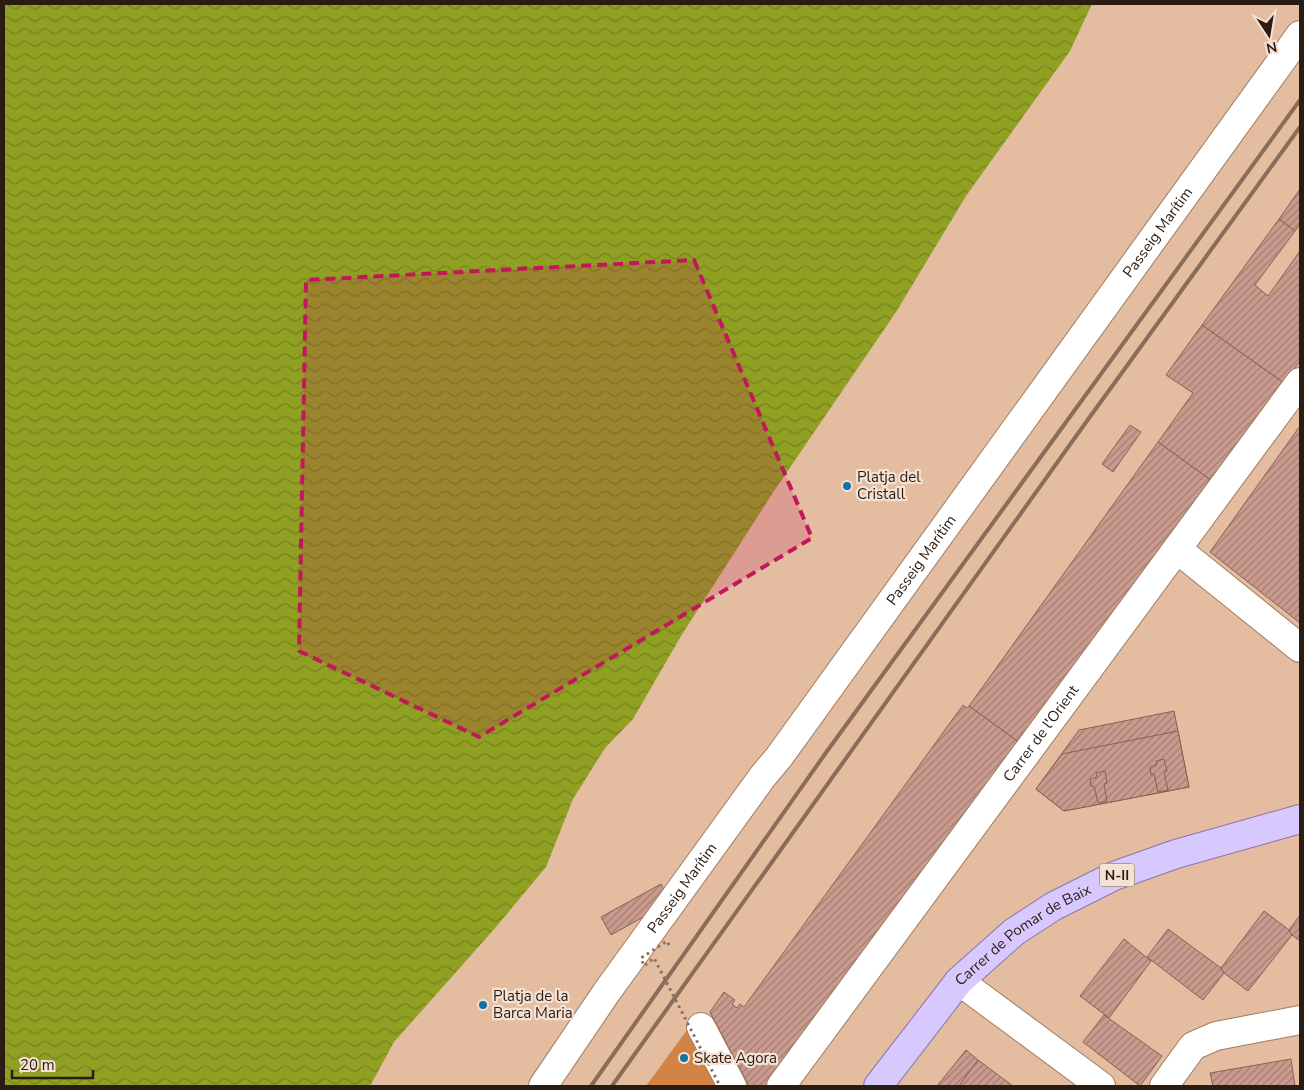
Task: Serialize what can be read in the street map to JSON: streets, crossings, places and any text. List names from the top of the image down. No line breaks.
{"streets":{"main road":["N-II","Carrer de Pomar de Baix"],"street":["Passeig Marítim","Carrer de l'Orient"]},"places":["Platja del Cristall","Platja de la Barca Maria","Skate Agora"],"scale_bar":"20 m","north":"bottom"}
